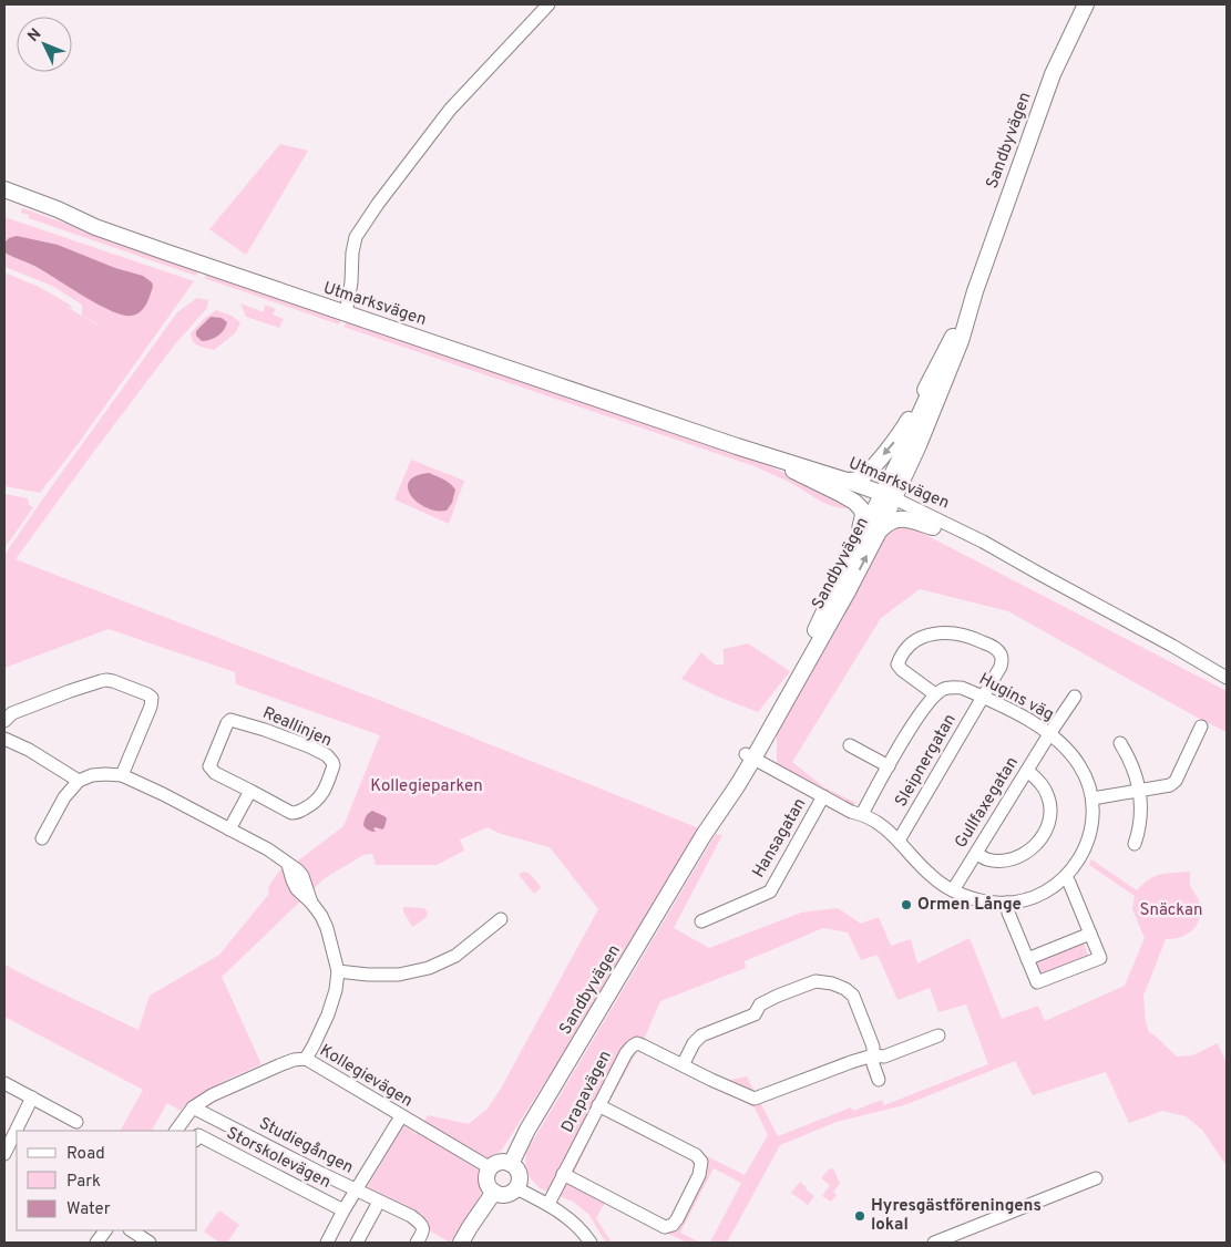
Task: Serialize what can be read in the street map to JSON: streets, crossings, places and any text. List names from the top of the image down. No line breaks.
{"streets":{"main road":["Sandbyvägen","Utmarksvägen"],"street":["Hugins väg","Reallinjen","Sleipnergatan","Gullfaxegatan","Hansagatan","Kollegievägen","Drapavägen","Studiegången","Storskolevägen"]},"crossings":[["Sandbyvägen","Utmarksvägen"],["Sandbyvägen","Hugins väg"],["Sandbyvägen","Kollegievägen"],["Hugins väg","Sleipnergatan"],["Hugins väg","Gullfaxegatan"],["Hugins väg","Hansagatan"],["Kollegievägen","Studiegången"]],"parks":["Kollegieparken","Snäckan"],"places":["Ormen Långe","Hyresgästföreningens lokal"],"legend":["Road","Park","Water"],"north":"top left"}
